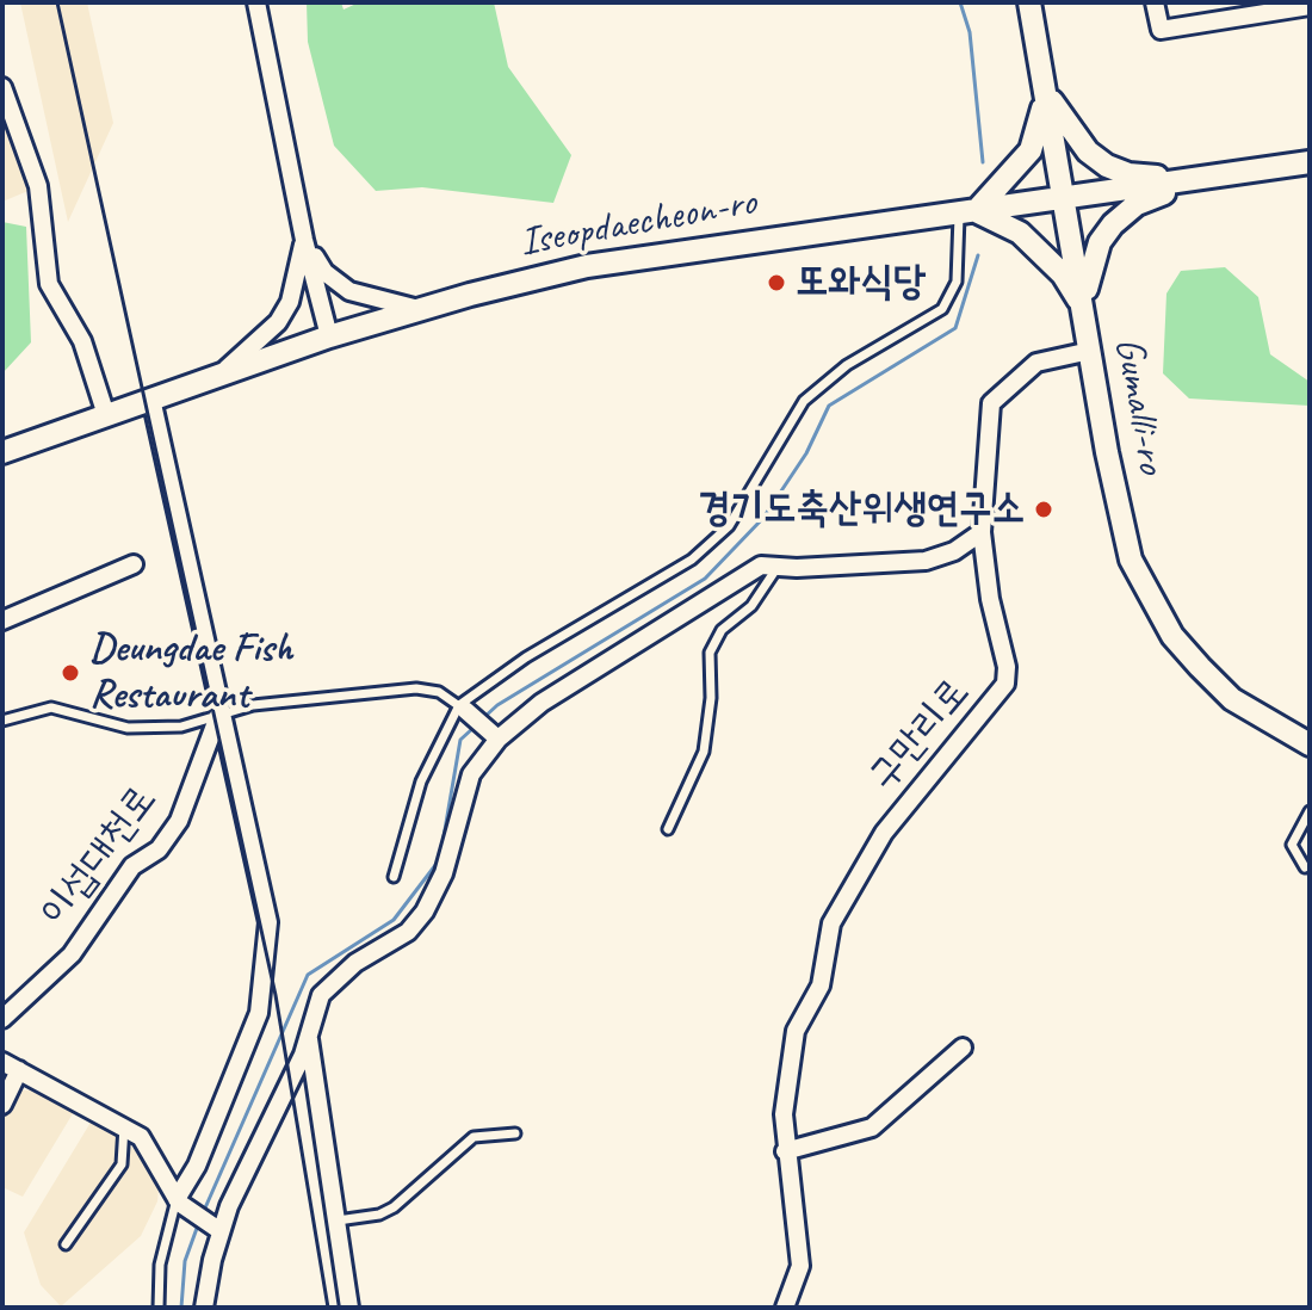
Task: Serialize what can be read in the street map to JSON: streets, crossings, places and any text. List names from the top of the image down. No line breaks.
{"streets":{"street":["Iseopdaecheon-ro","Gumalli-ro","구만리로","이섭대천로"]},"crossings":[["Iseopdaecheon-ro","Gumalli-ro"],["Gumalli-ro","구만리로"]],"places":["또와식당","경기도축산위생연구소","Deungdae Fish Restaurant"]}
